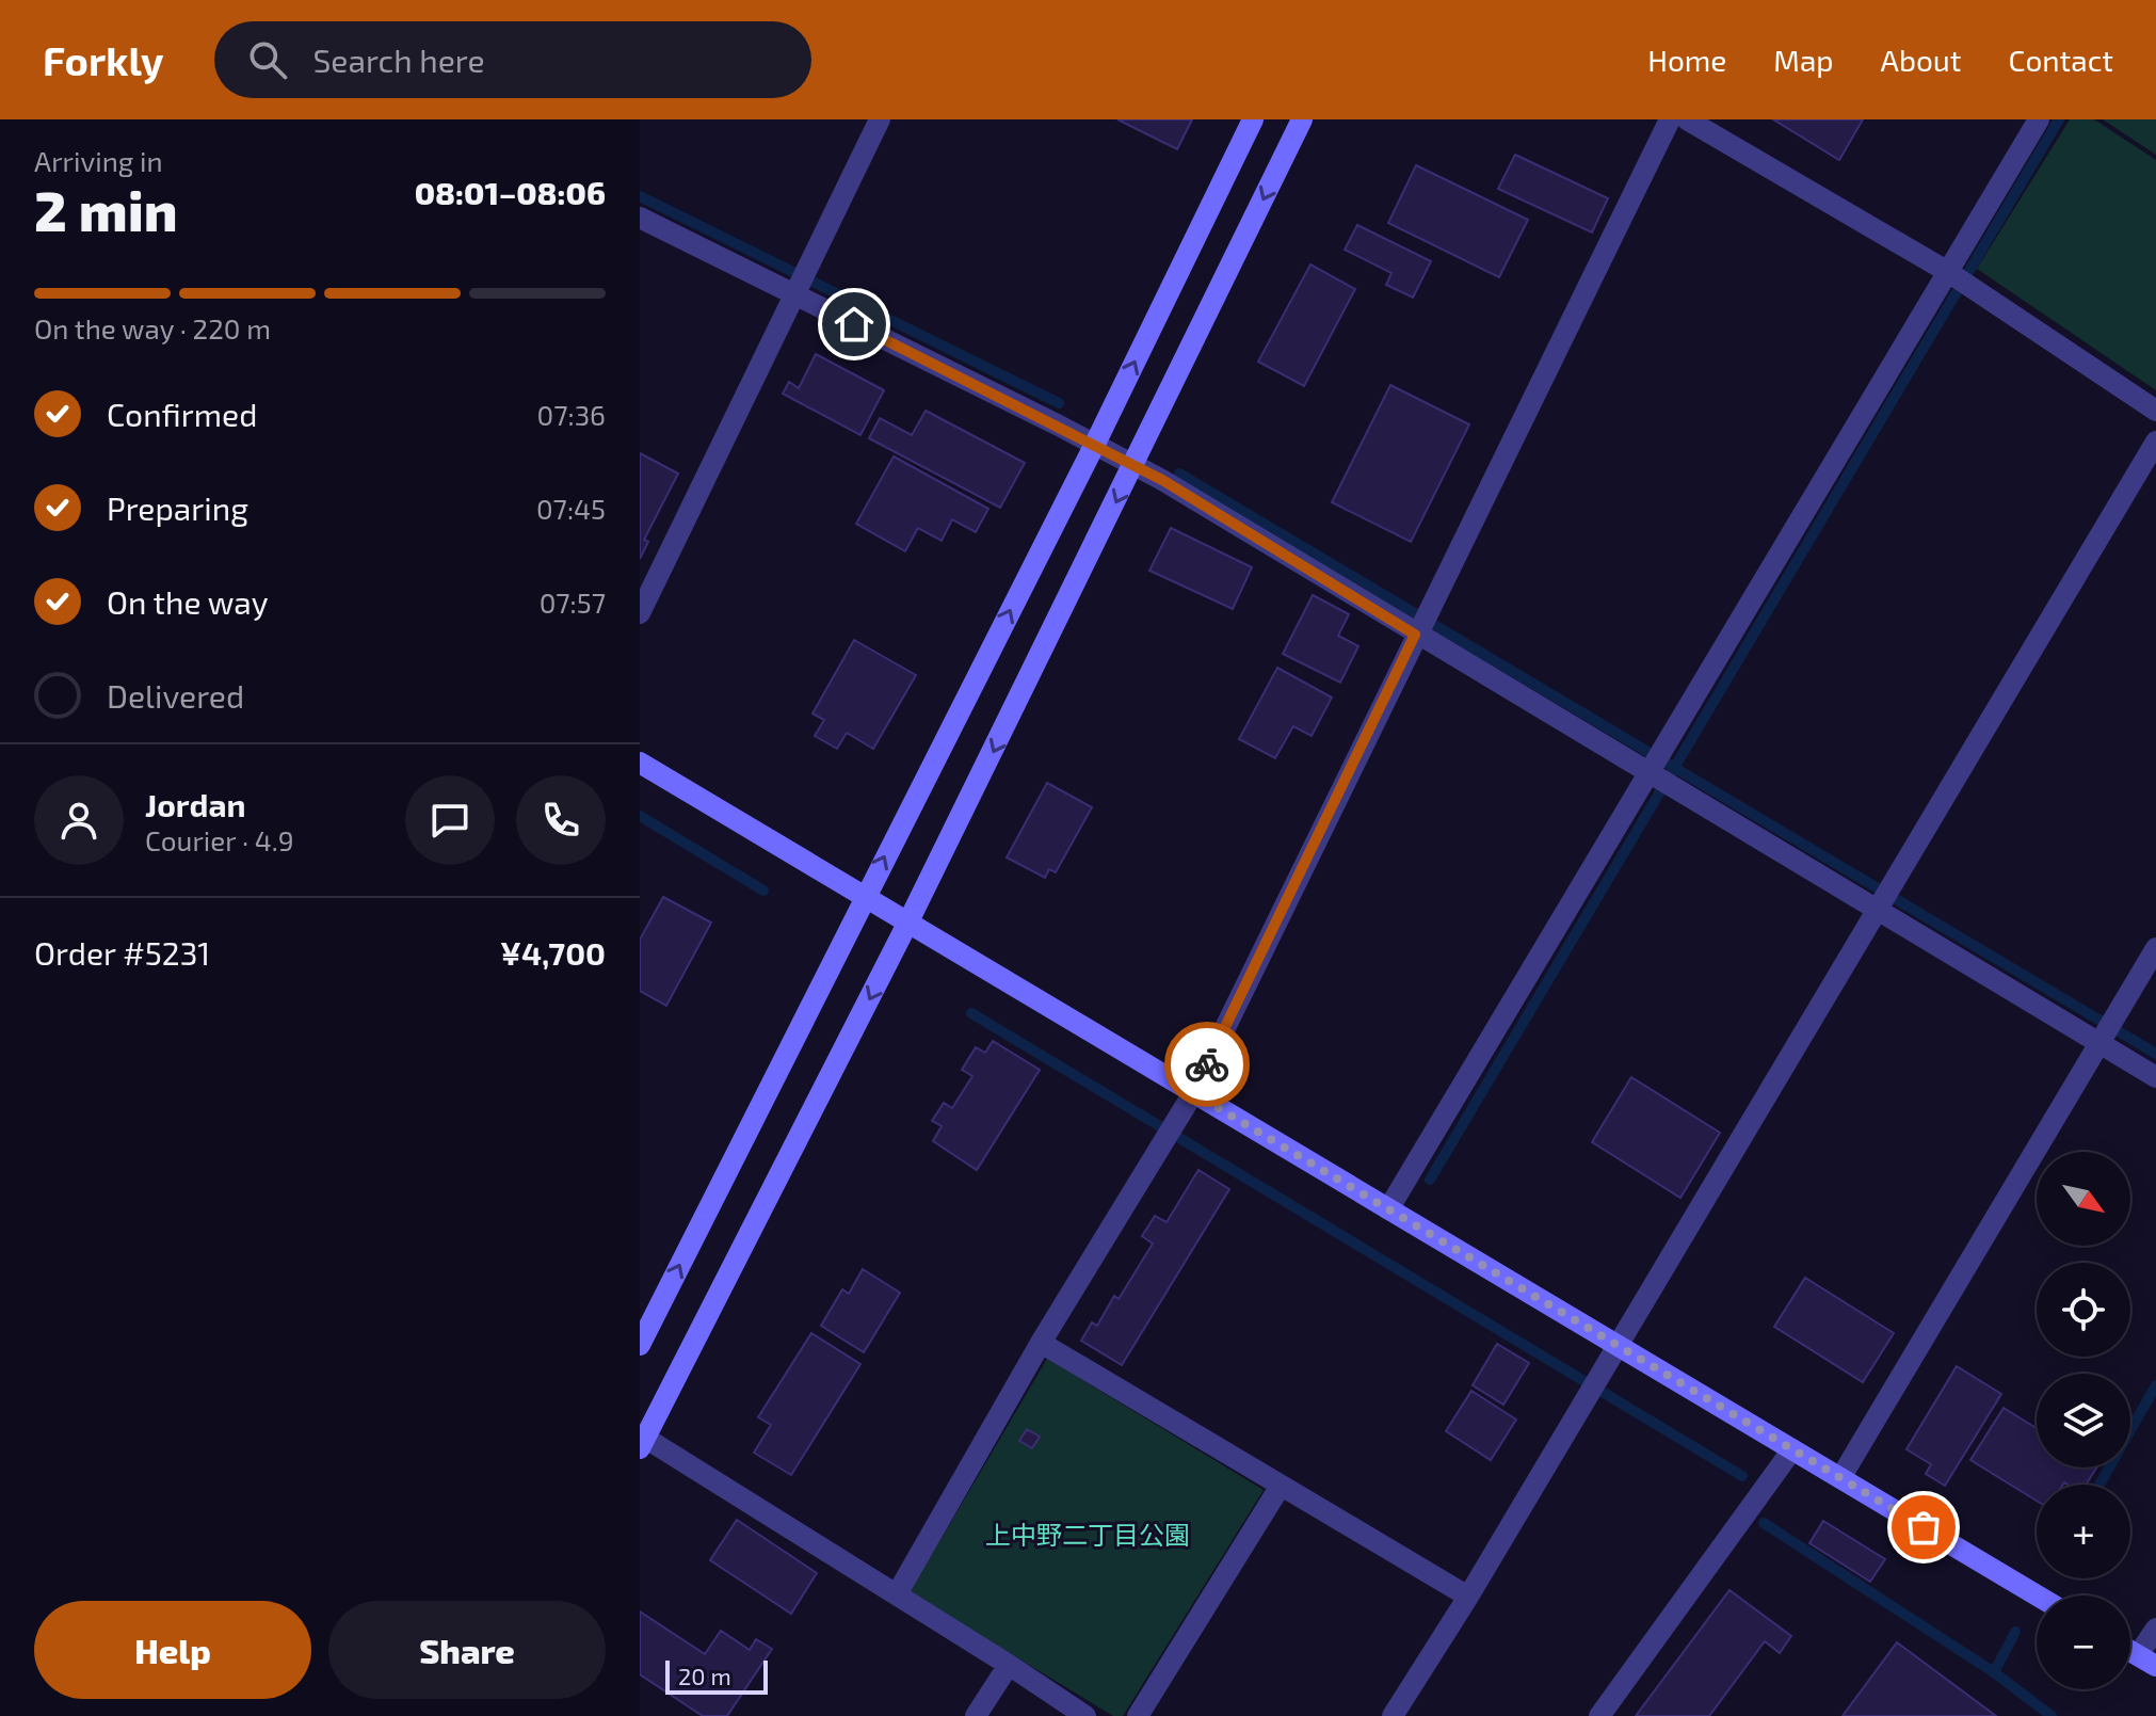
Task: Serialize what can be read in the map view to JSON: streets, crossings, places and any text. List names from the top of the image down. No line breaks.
{"parks":["上中野二丁目公園"],"scale_bar":"20 m","north":"bottom right","page":{"header":"Forkly","search":"Search here","nav":["Home","Map","About","Contact"],"heading":["2 min","Arriving in","08:01–08:06"],"panel":["Jordan","Courier · 4.9","Order #5231","¥4,700"],"bar":"On the way · 220 m","list":[["Confirmed","07:36"],["Preparing","07:45"],["On the way","07:57"],"Delivered"],"map_buttons":["+","−"],"buttons":["Help","Share"],"scale":"20 m"}}
